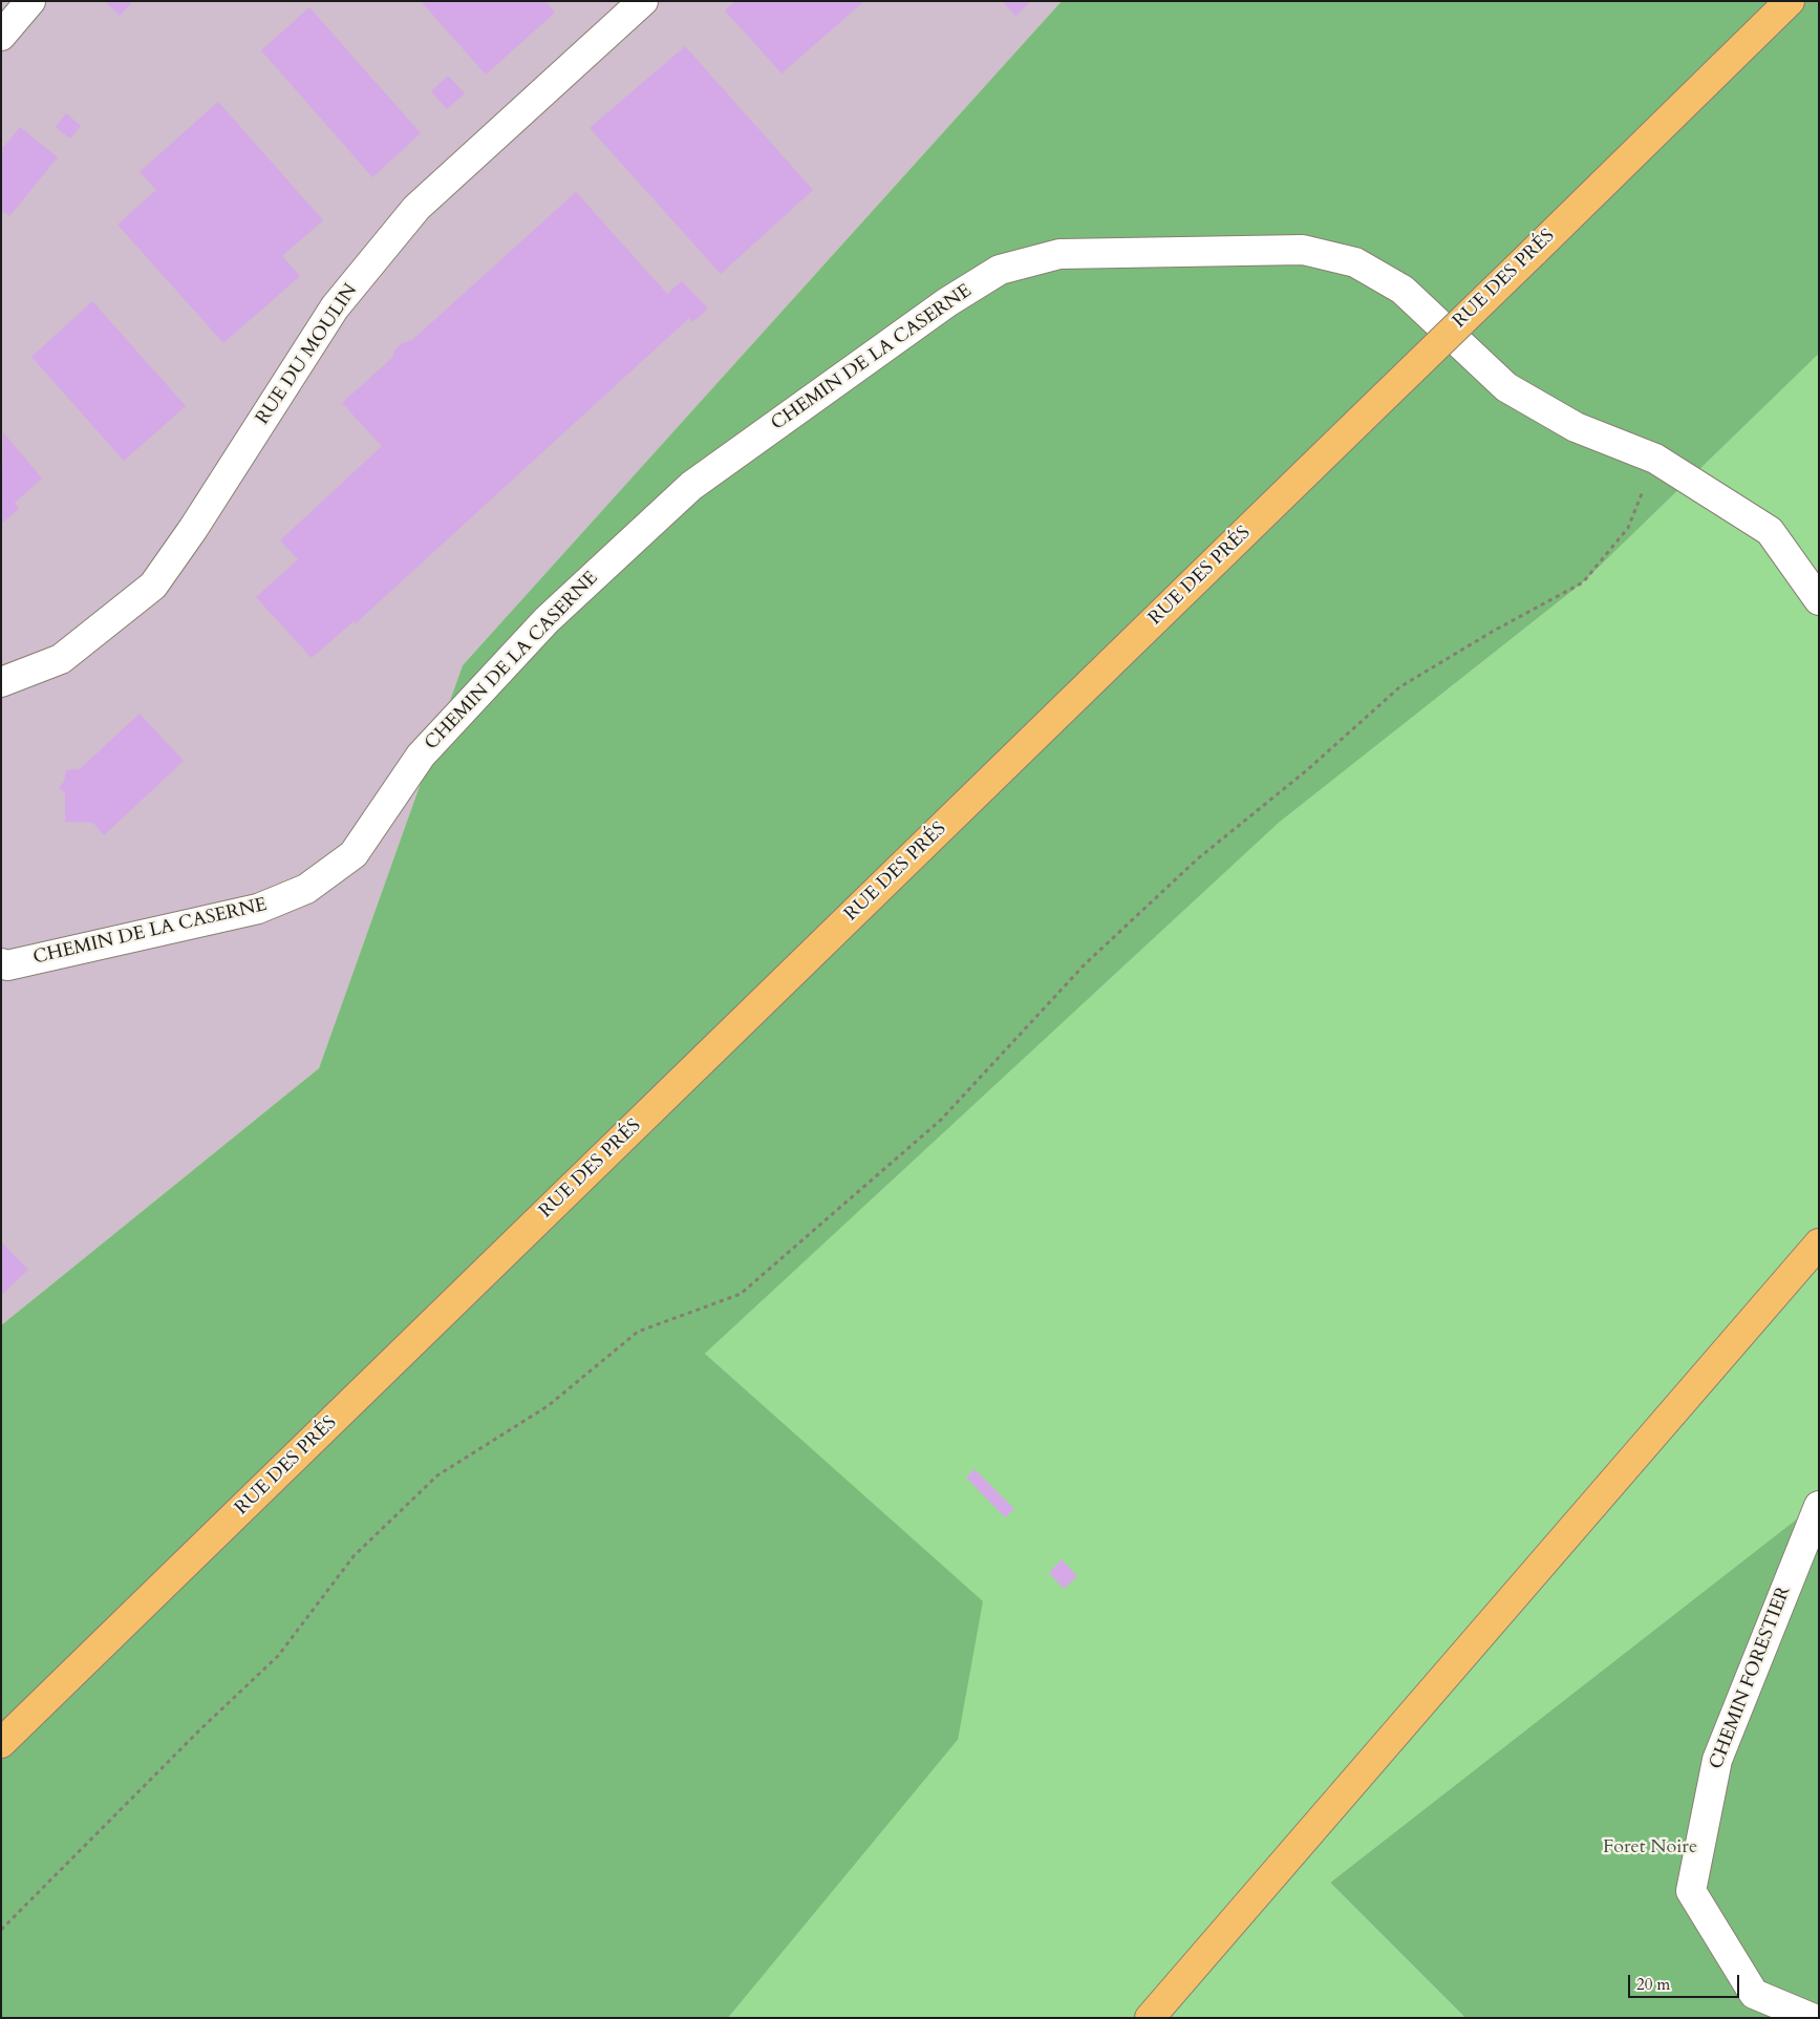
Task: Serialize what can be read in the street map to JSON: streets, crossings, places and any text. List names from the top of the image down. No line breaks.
{"streets":{"main road":["RUE DES PRÉS"],"street":["RUE DU MOULIN","CHEMIN DE LA CASERNE","CHEMIN FORESTIER"]},"parks":["Foret Noire"],"scale_bar":"20 m"}
